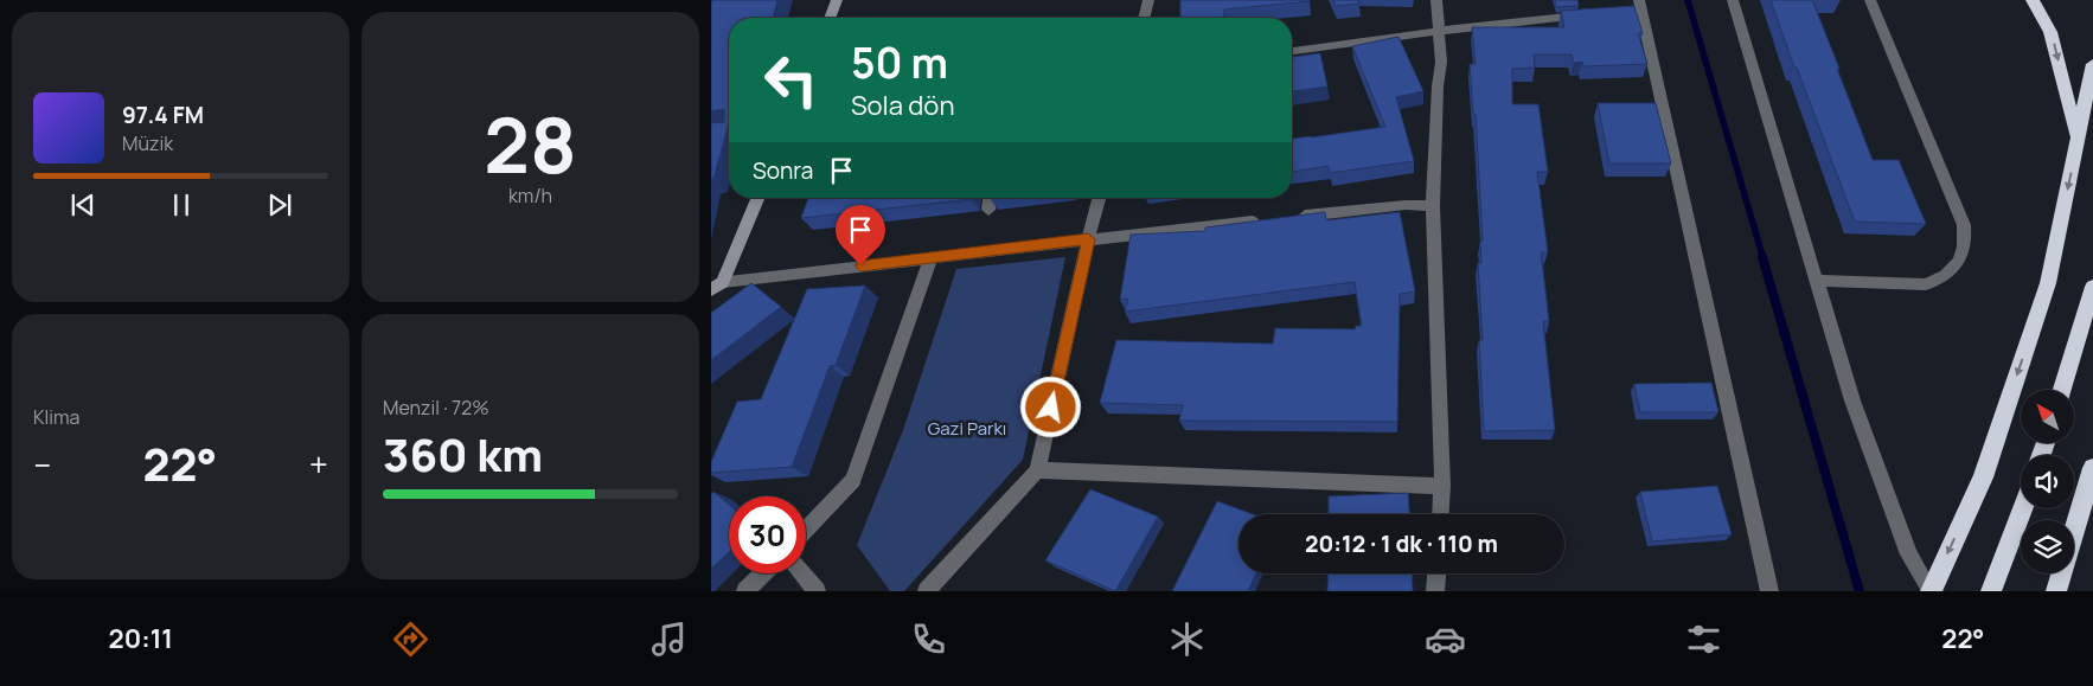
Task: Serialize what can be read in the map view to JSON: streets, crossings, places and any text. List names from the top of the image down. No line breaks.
{"parks":["Gazi Parkı"],"north":"top left","page":{"tile":[["28","km/h"],"Klima",["Menzil · 72%","360 km"]],"turn":["50 m","Sola dön"],"song":["97.4 FM","Müzik"],"then":"Sonra","heat":["−","22°","+"],"limit":"30","trip":"20:12 · 1 dk · 110 m","tabs":["20:11","22°"]}}
